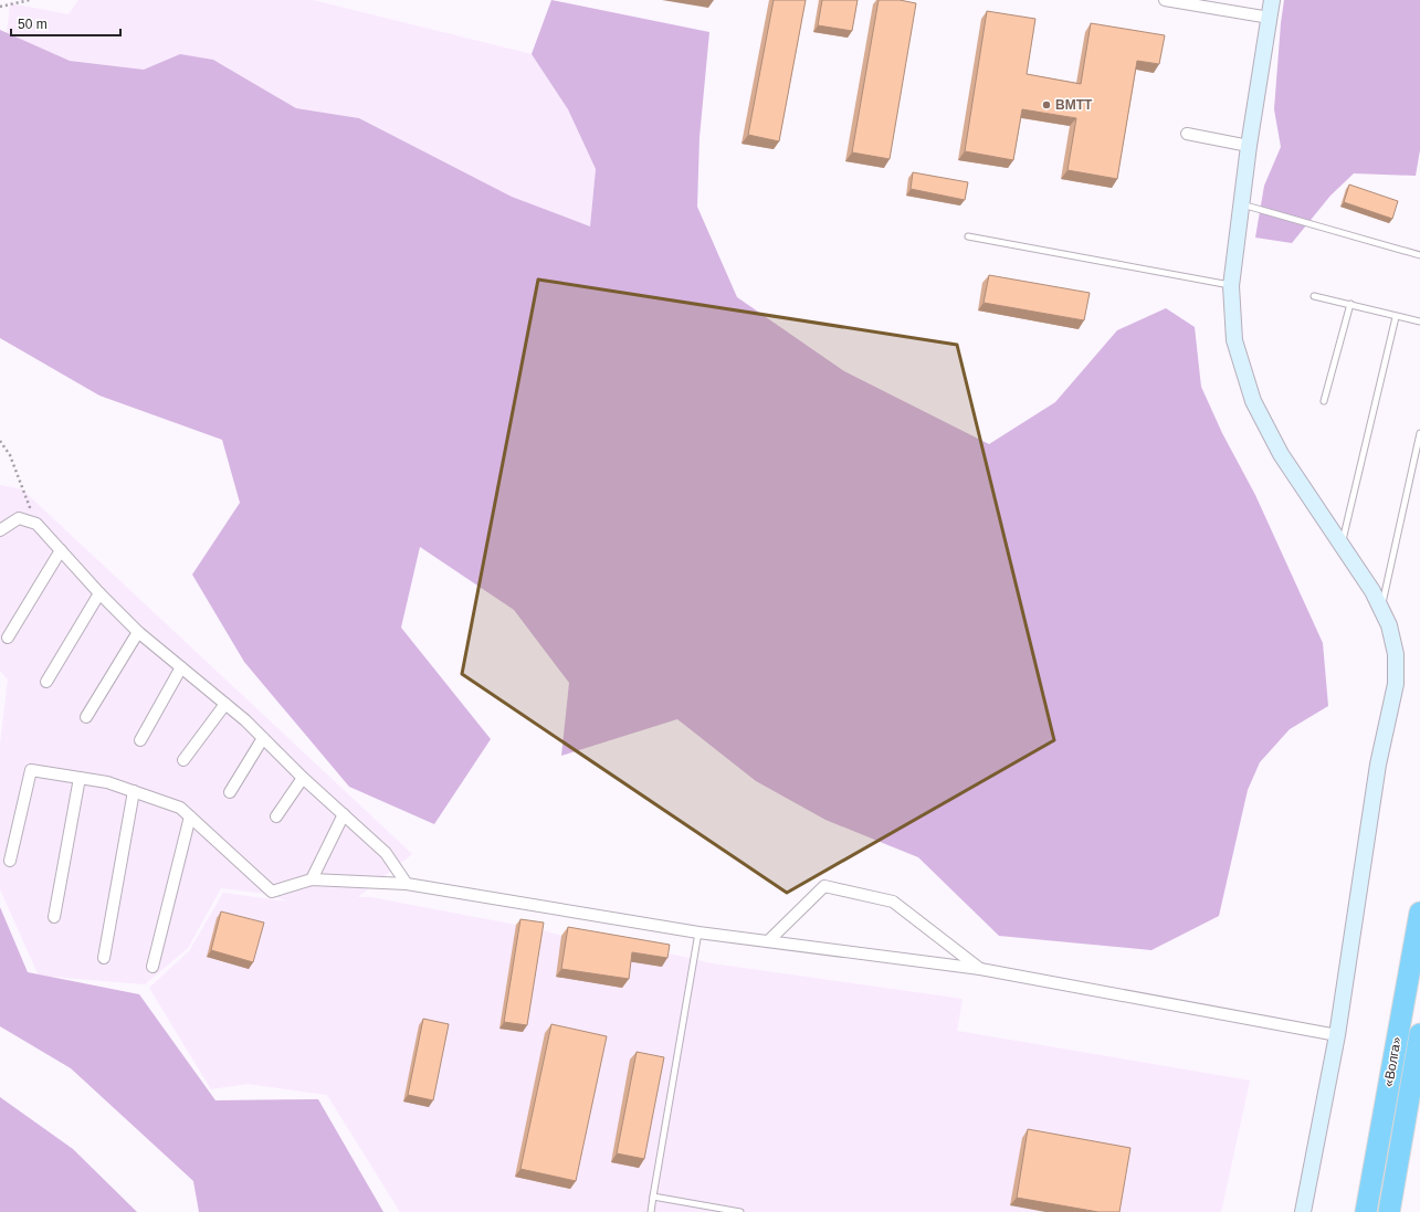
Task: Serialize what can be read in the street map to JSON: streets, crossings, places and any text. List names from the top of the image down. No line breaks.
{"streets":{"highway":["«Волга»"]},"places":["ВМТТ"],"scale_bar":"50 m"}
